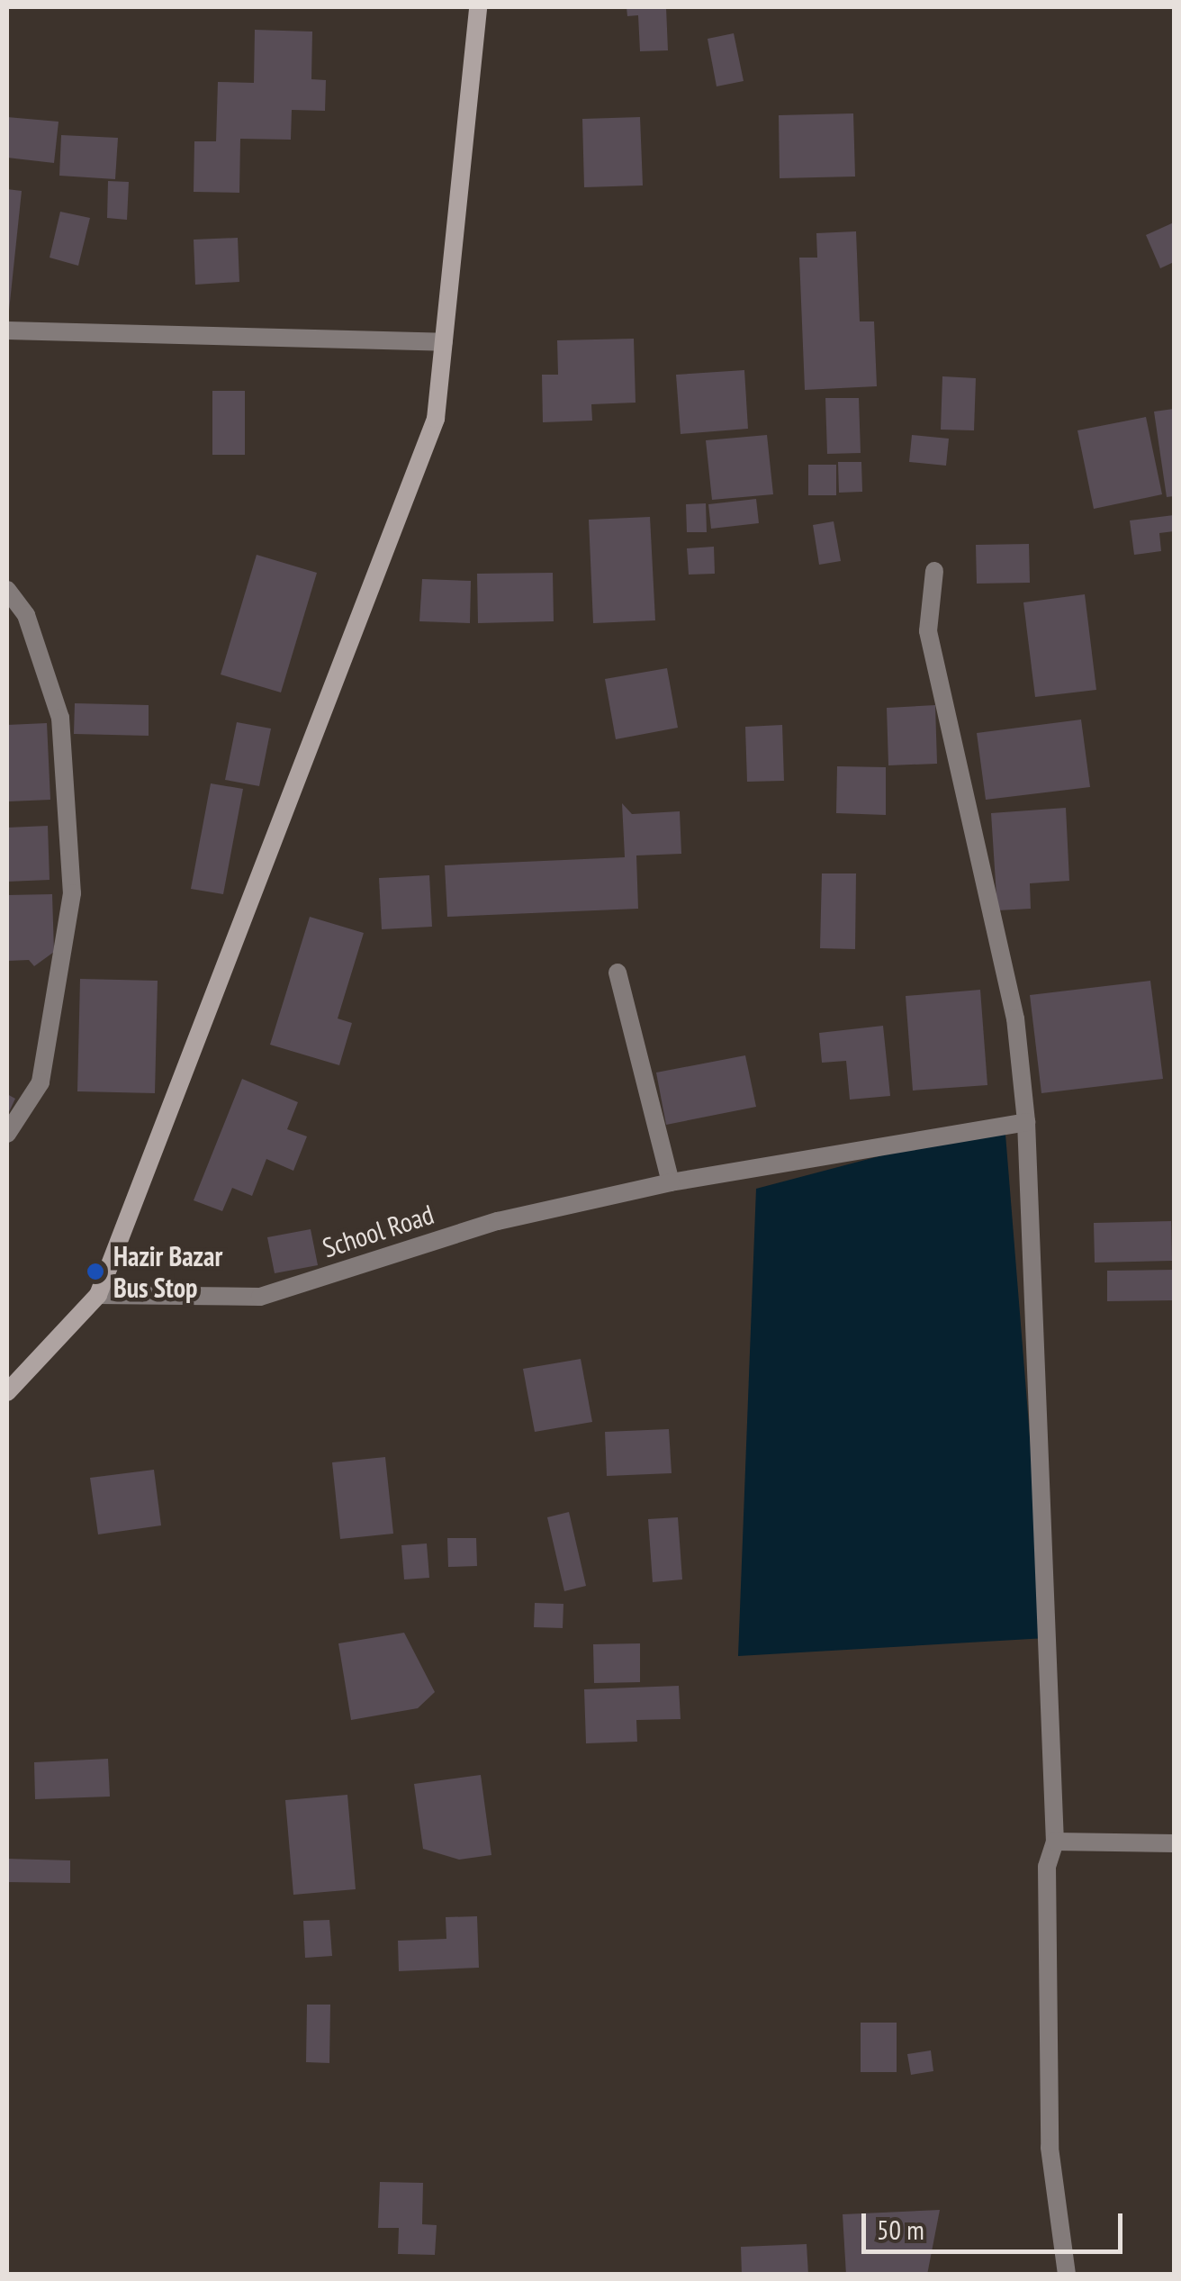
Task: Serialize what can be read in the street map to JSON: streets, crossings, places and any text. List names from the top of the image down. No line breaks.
{"streets":{"street":["School Road"]},"places":["Hazir Bazar Bus Stop"],"scale_bar":"50 m"}
